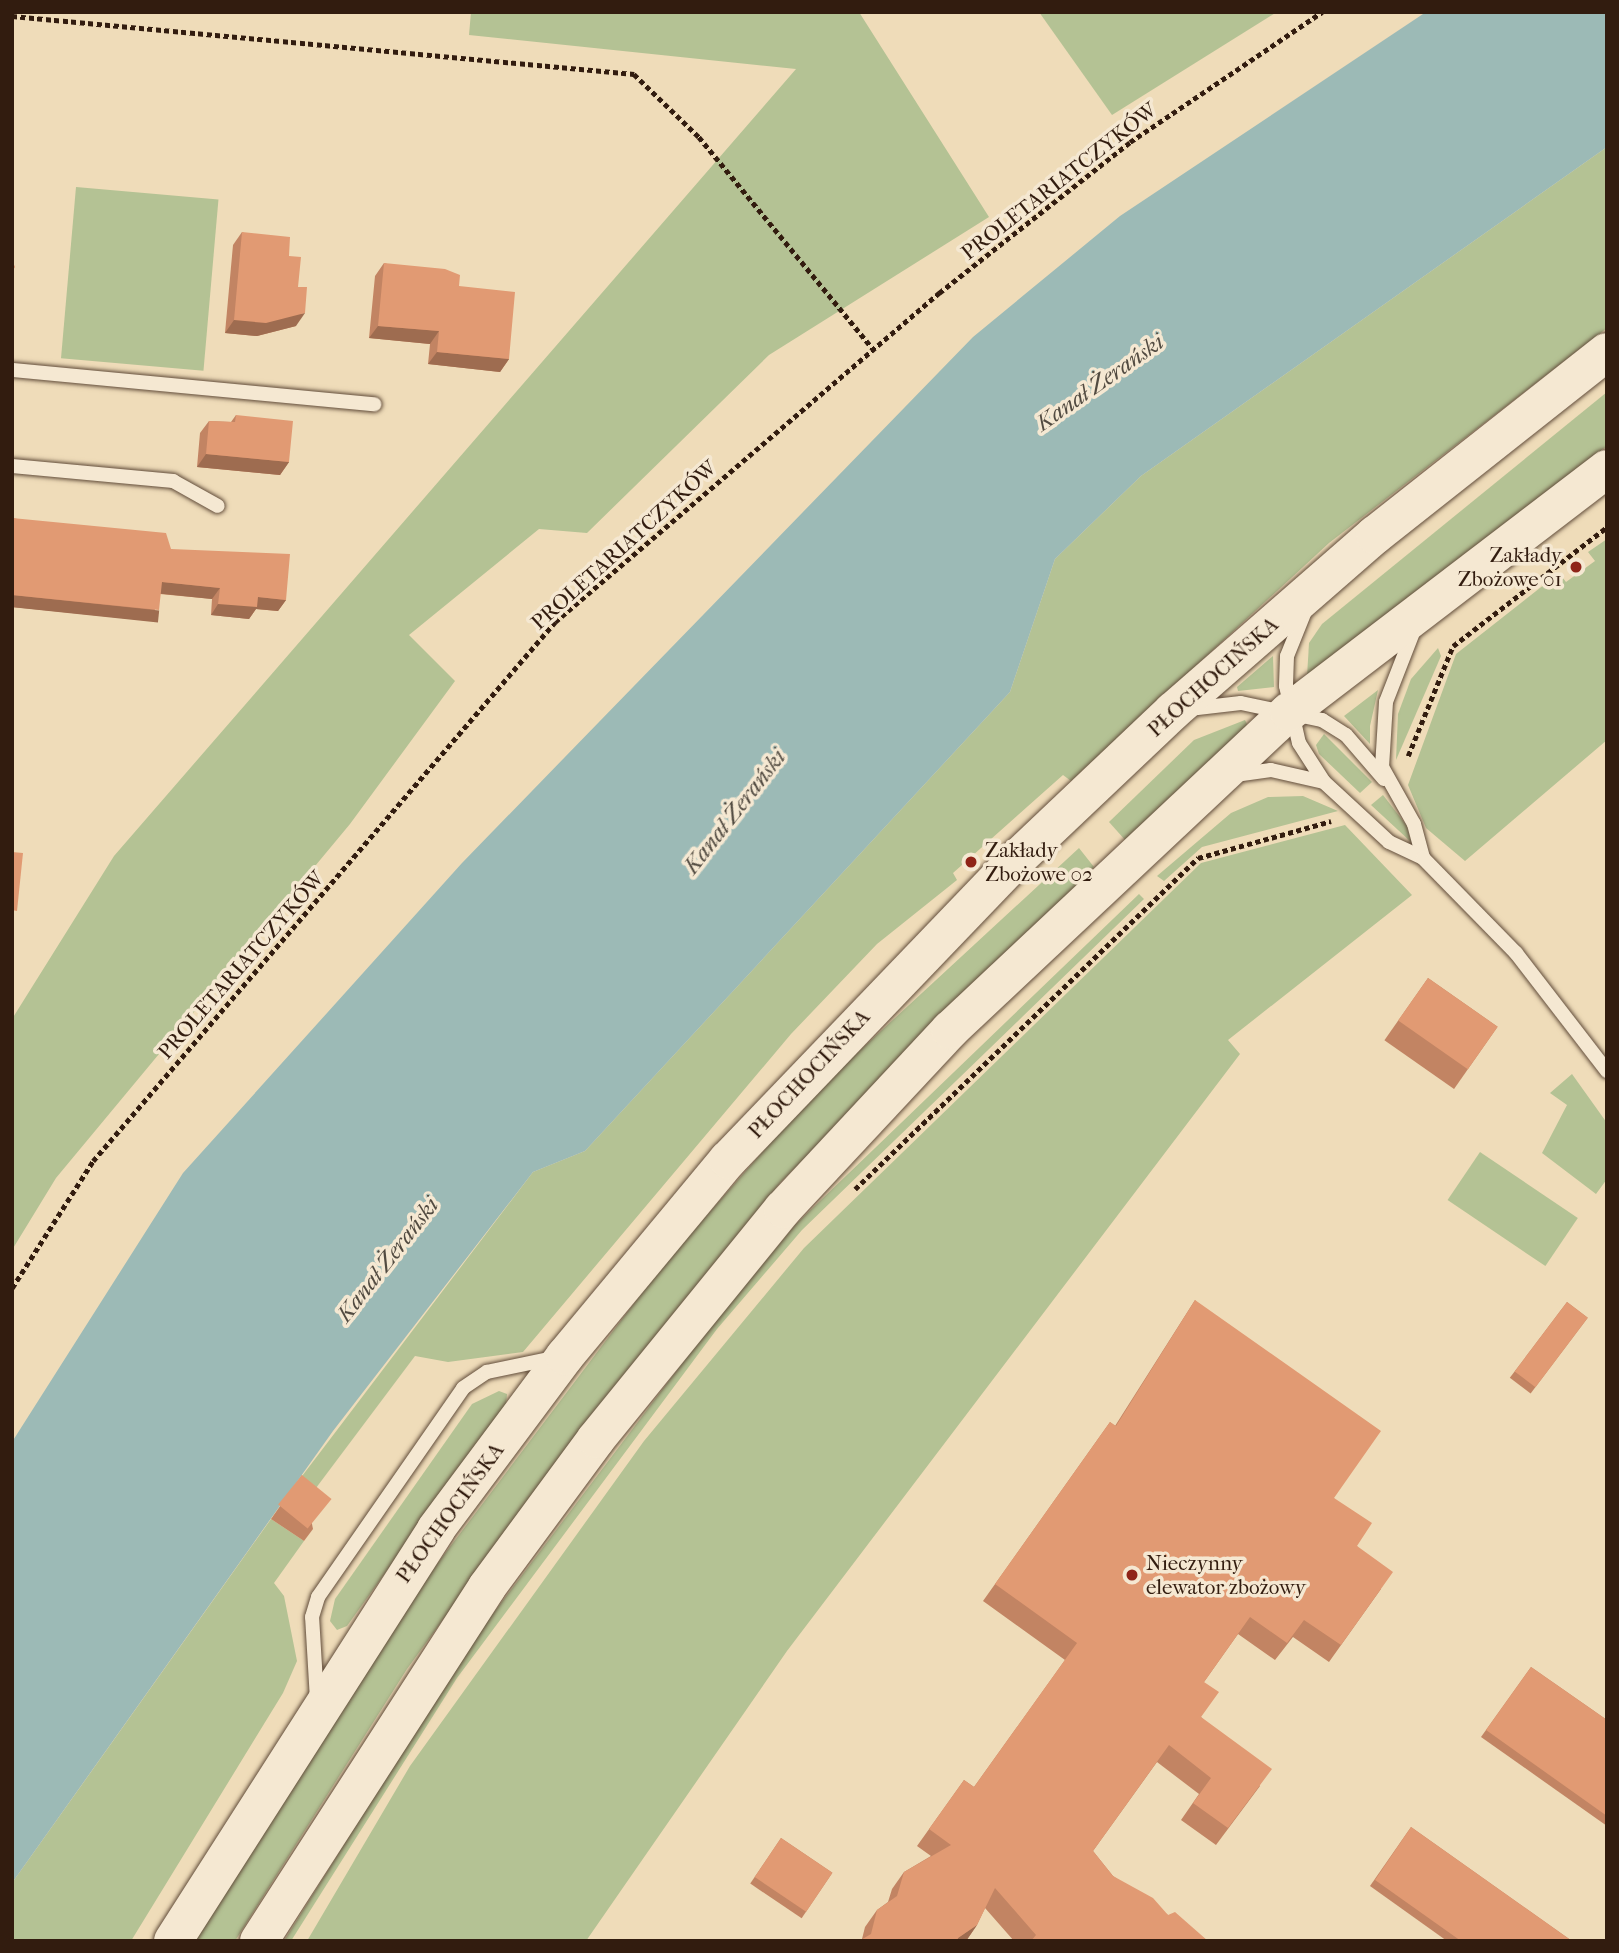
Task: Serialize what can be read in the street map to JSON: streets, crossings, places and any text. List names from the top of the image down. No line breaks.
{"streets":{"main road":["PŁOCHOCIŃSKA"],"path":["PROLETARIATCZYKÓW"]},"water":["Kanał Żerański"],"places":["Zakłady Zbożowe 01","Zakłady Zbożowe 02","Nieczynny elewator zbożowy"]}
